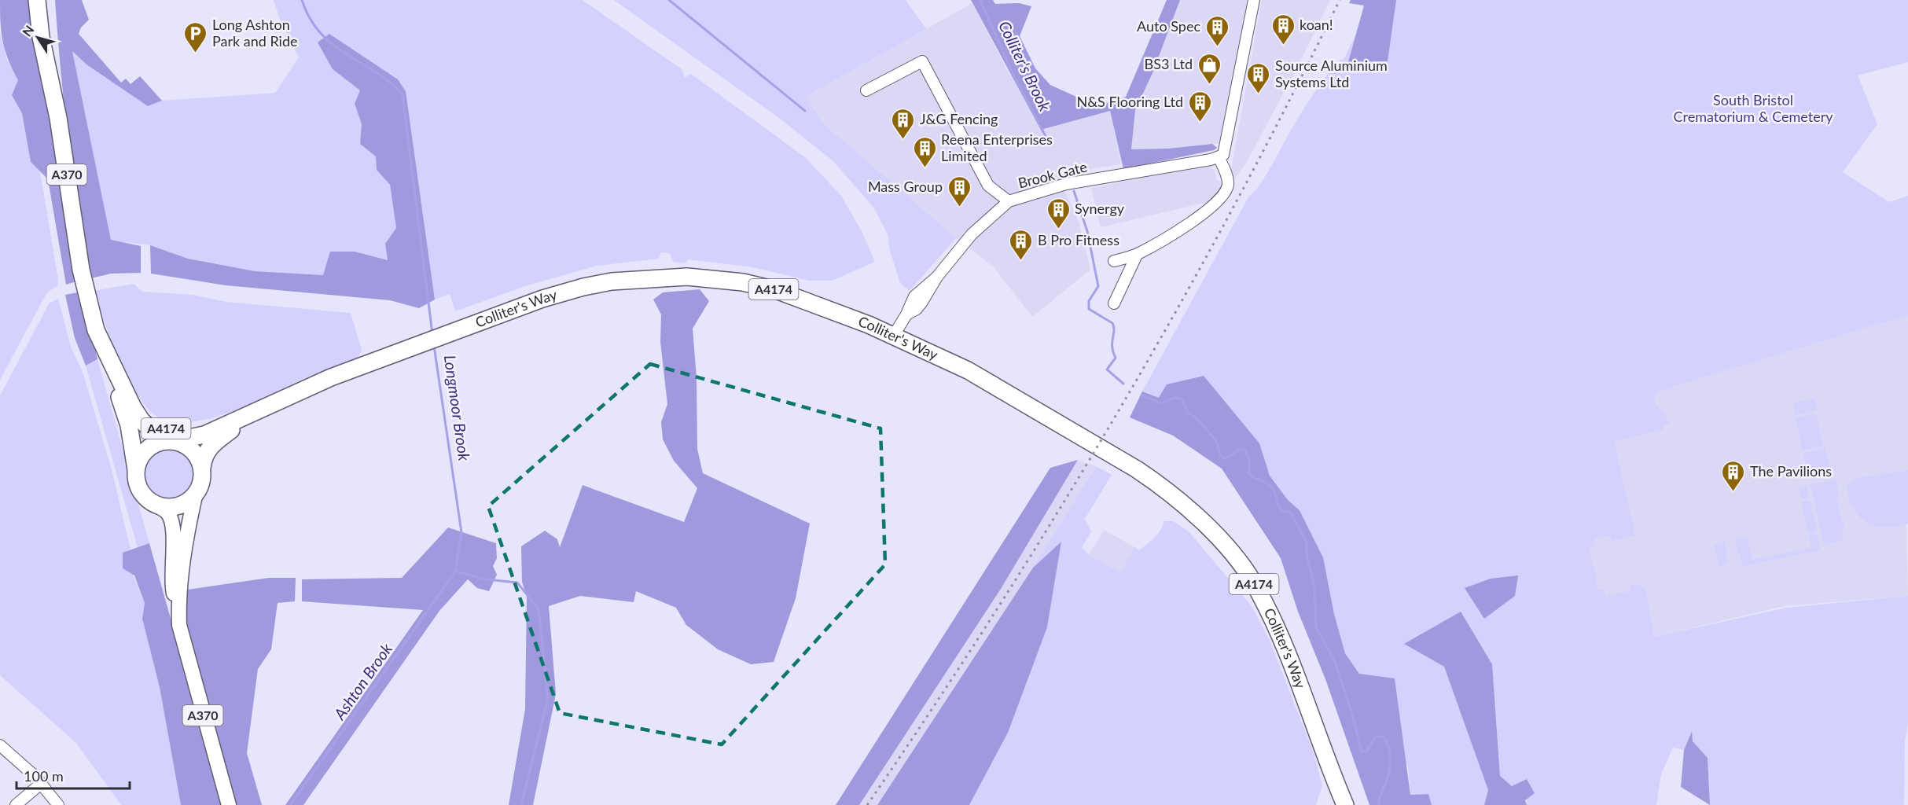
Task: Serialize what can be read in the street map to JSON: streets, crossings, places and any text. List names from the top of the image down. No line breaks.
{"streets":{"highway":["A370","A4174","Colliter's Way"],"street":["Brook Gate"]},"crossings":[["A370","A4174"],["A370","Colliter's Way"],["A4174","Colliter's Way"]],"water":["Colliter's Brook","Longmoor Brook","Ashton Brook"],"parks":["South Bristol Crematorium & Cemetery"],"places":{"building":["koan!","Auto Spec","Source Aluminium Systems Ltd","N&S Flooring Ltd","J&G Fencing","Reena Enterprises Limited","Mass Group","Synergy","B Pro Fitness","The Pavilions"],"parking":["Long Ashton Park and Ride"],"shop":["BS3 Ltd"]},"scale_bar":"100 m","north":"top left"}
